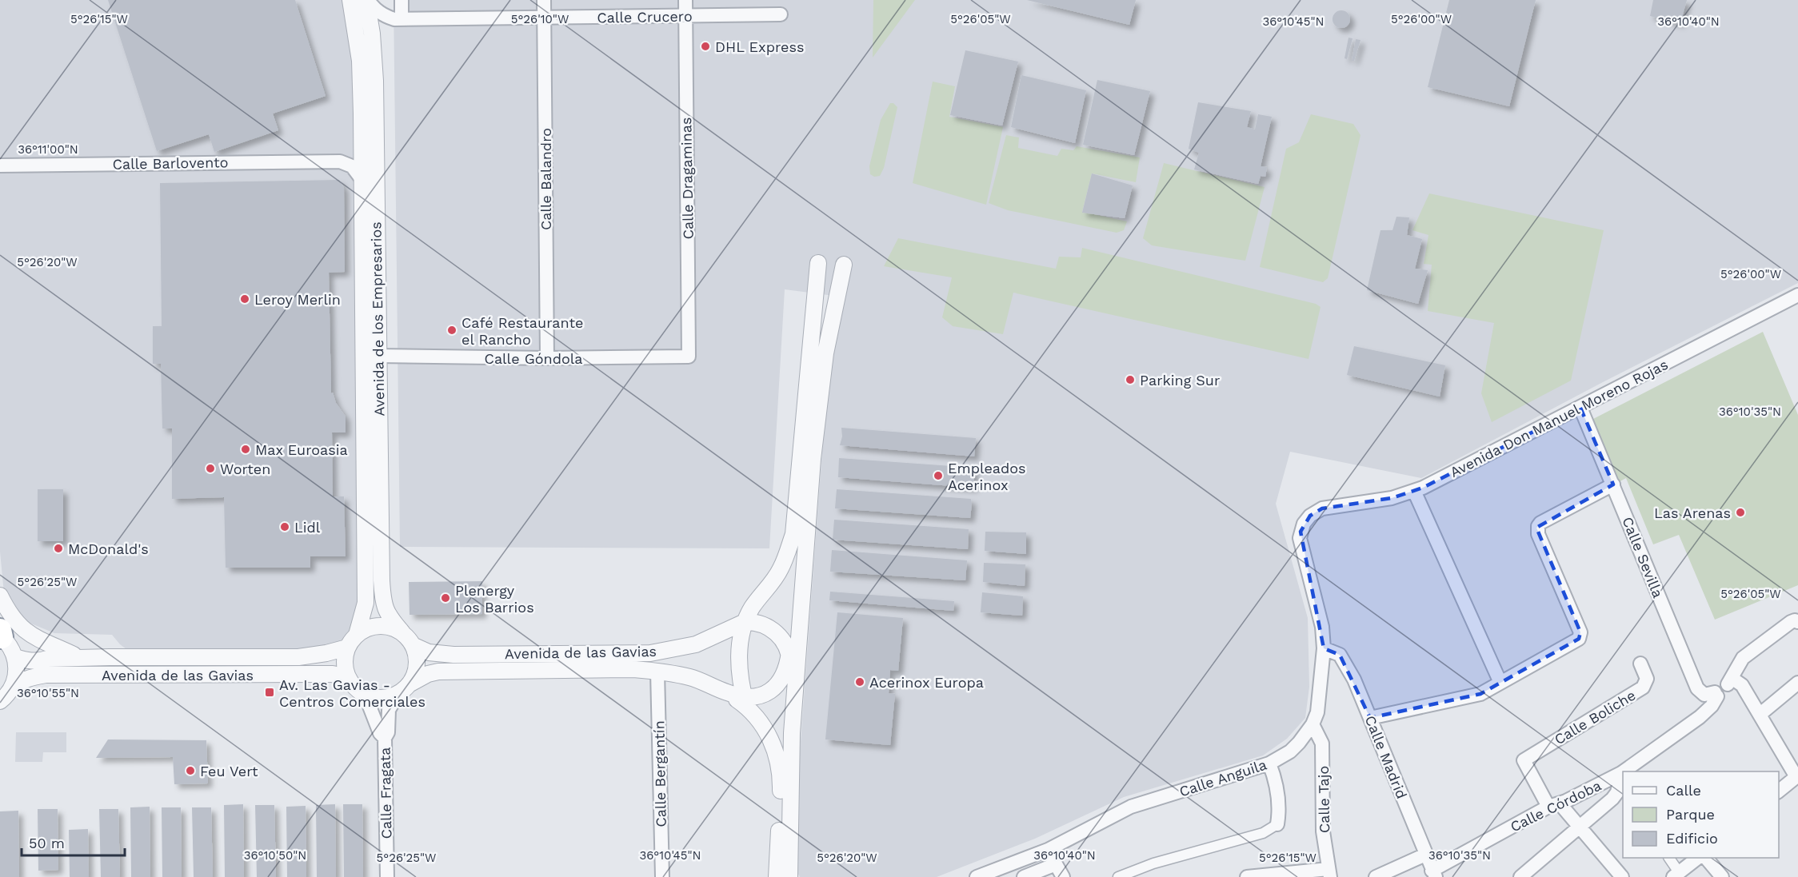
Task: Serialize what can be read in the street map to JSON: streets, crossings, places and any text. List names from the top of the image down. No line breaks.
{"streets":{"street":["Calle Crucero","Calle Barlovento","Calle Dragaminas","Calle Balandro","Avenida de los Empresarios","Calle Góndola","Avenida Don Manuel Moreno Rojas","Calle Sevilla","Avenida de las Gavias","Calle Boliche","Calle Madrid","Calle Bergantín","Calle Anguila","Calle Fragata","Calle Tajo","Calle Córdoba"]},"crossings":[["Calle Crucero","Calle Dragaminas"],["Calle Crucero","Calle Balandro"],["Calle Dragaminas","Calle Góndola"],["Calle Balandro","Calle Góndola"],["Avenida de los Empresarios","Calle Góndola"],["Avenida de los Empresarios","Avenida de las Gavias"],["Avenida de los Empresarios","Calle Fragata"],["Avenida Don Manuel Moreno Rojas","Calle Sevilla"],["Avenida Don Manuel Moreno Rojas","Calle Anguila"],["Calle Sevilla","Calle Córdoba"],["Avenida de las Gavias","Calle Bergantín"],["Avenida de las Gavias","Calle Fragata"],["Calle Boliche","Calle Córdoba"],["Calle Madrid","Calle Anguila"],["Calle Madrid","Calle Córdoba"],["Calle Anguila","Calle Tajo"]],"places":{"other":["DHL Express","Leroy Merlin","Café Restaurante el Rancho","Parking Sur","Max Euroasia","Worten","Empleados Acerinox","Las Arenas","Lidl","McDonald's","Plenergy Los Barrios","Acerinox Europa","Feu Vert"],"transit":["Av. Las Gavias - Centros Comerciales"]},"legend":["Calle","Parque","Edificio"],"scale_bar":"50 m","coordinates":["5°26'15\"W","5°26'10\"W","5°26'05\"W","5°26'00\"W","36°10'45\"N","36°10'40\"N","36°11'00\"N","5°26'20\"W","36°10'35\"N","5°26'25\"W","36°10'55\"N","36°10'50\"N"]}
